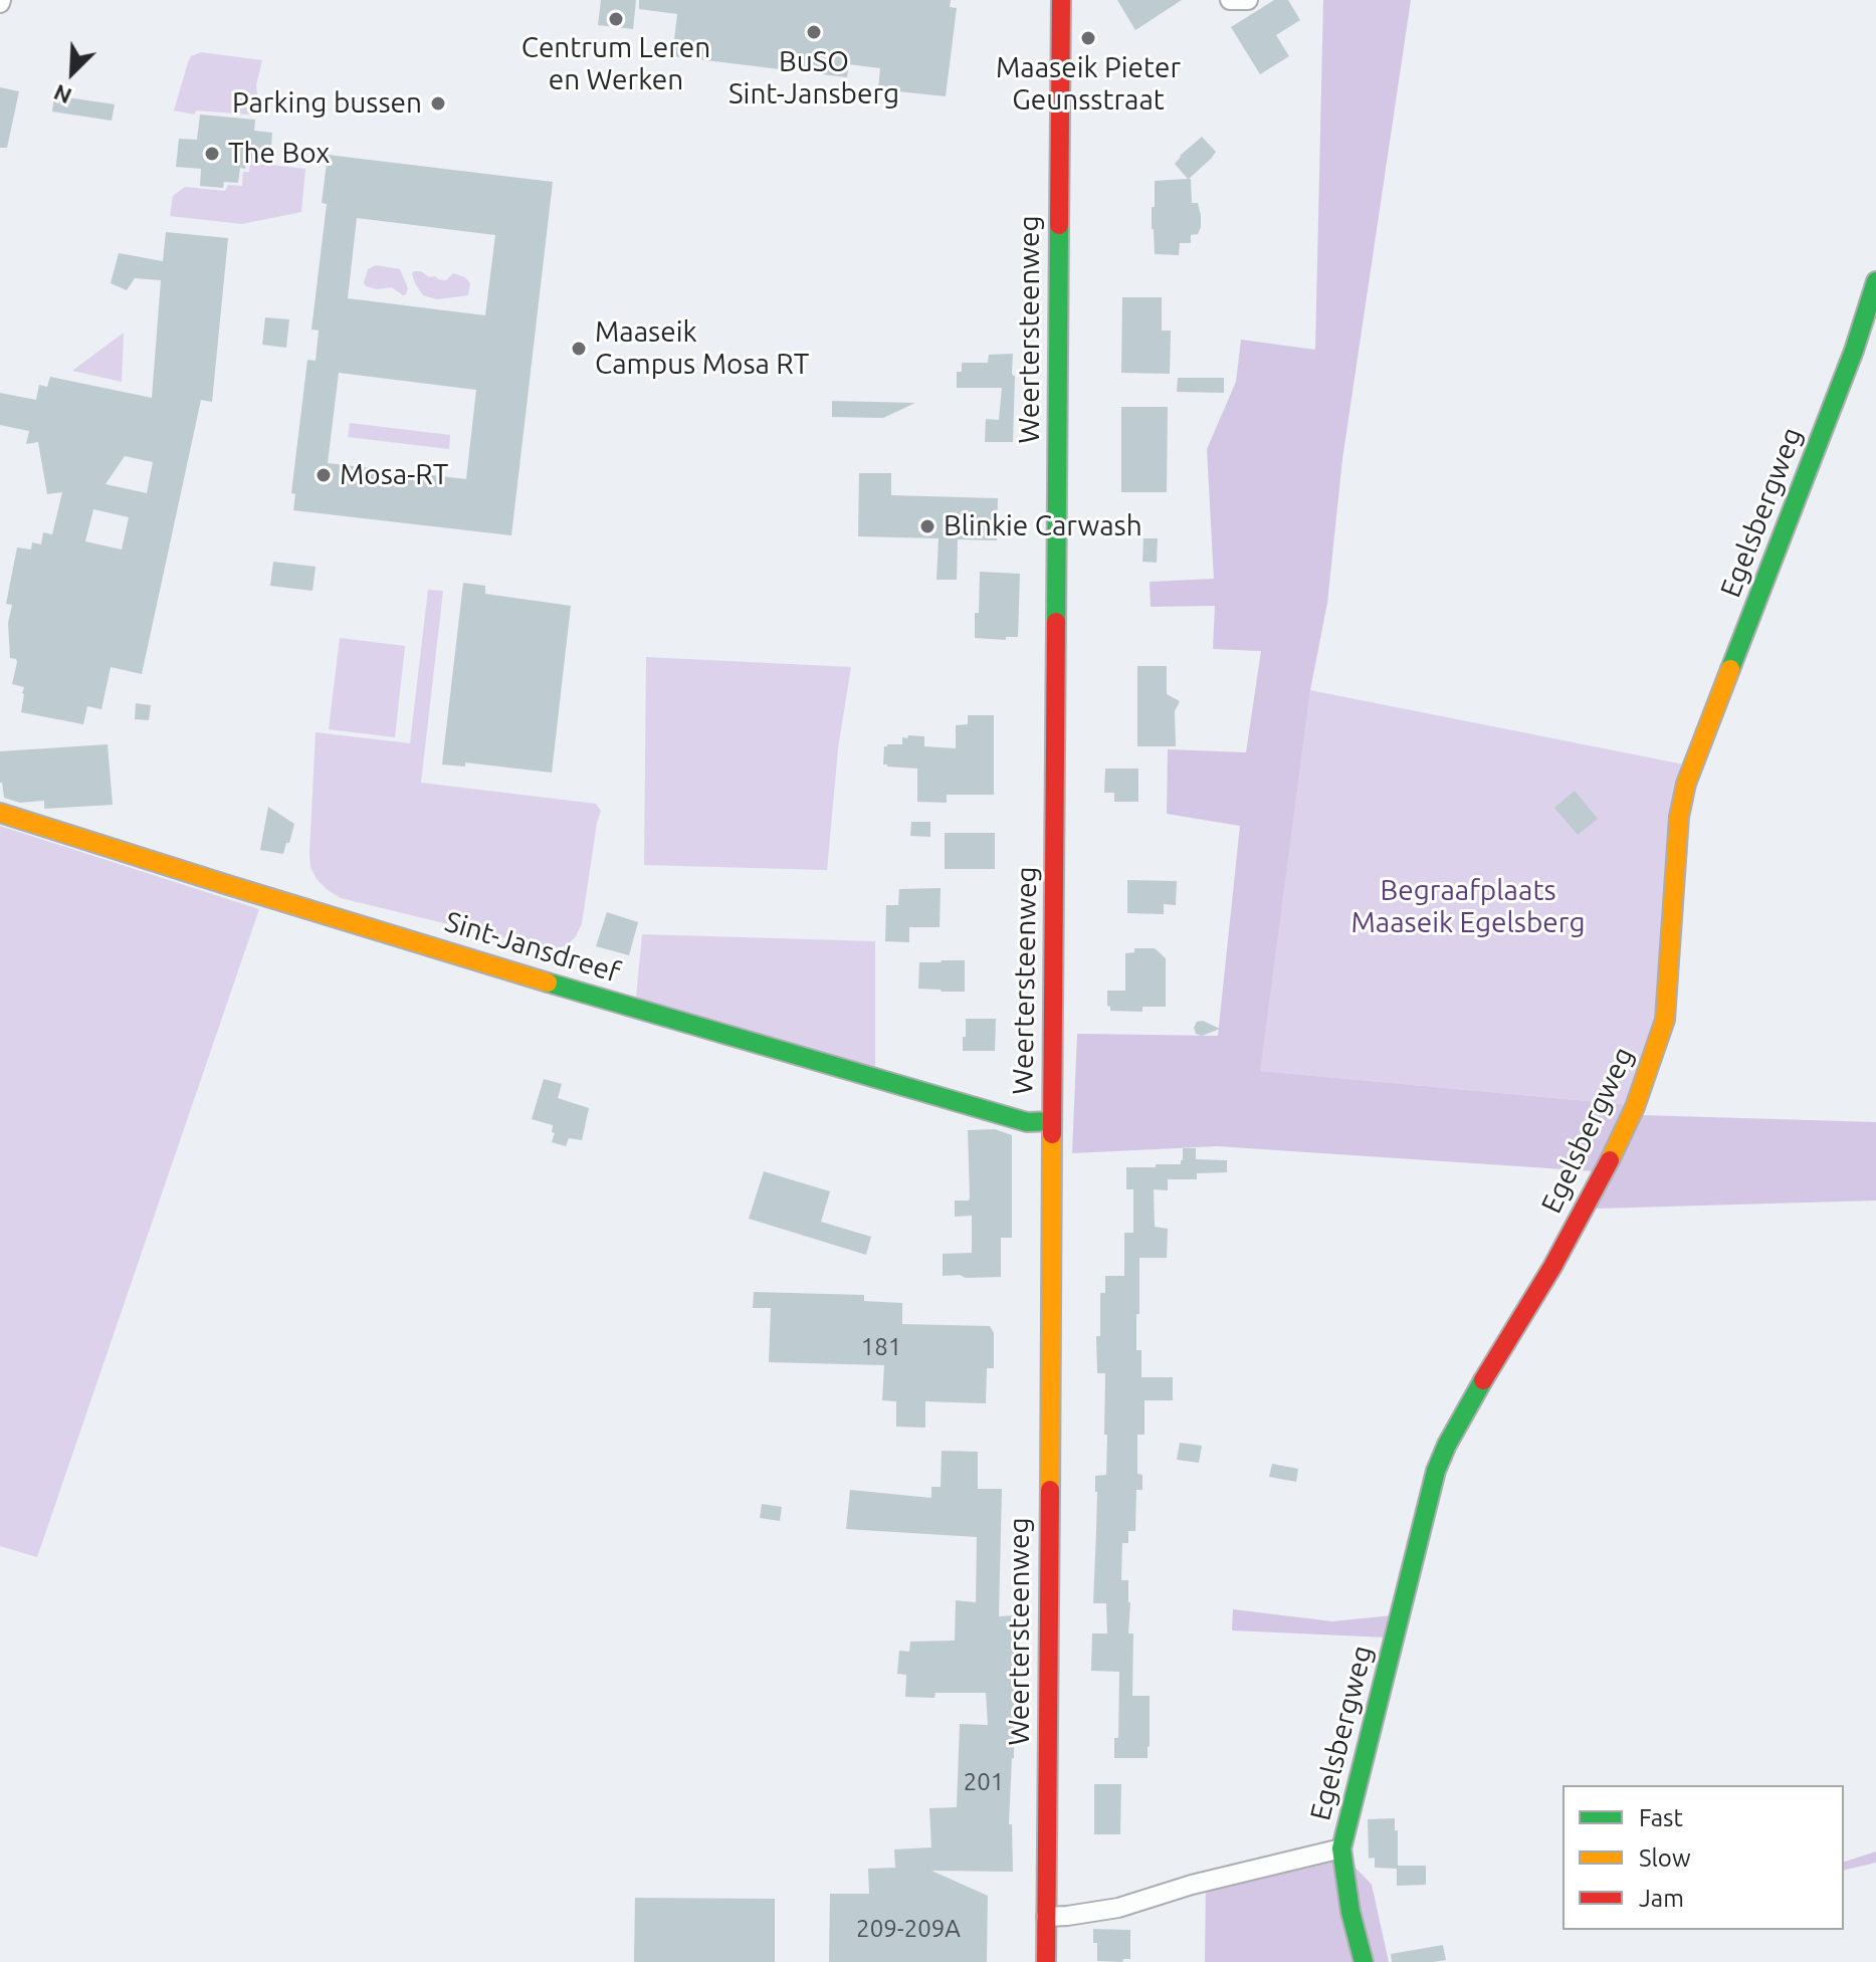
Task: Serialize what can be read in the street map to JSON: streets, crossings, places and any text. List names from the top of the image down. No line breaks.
{"streets":{"street":["Weertersteenweg","Egelsbergweg","Sint-Jansdreef"]},"crossings":[["Weertersteenweg","Egelsbergweg"],["Weertersteenweg","Sint-Jansdreef"]],"parks":["Begraafplaats Maaseik Egelsberg"],"places":["Centrum Leren en Werken","BuSO Sint-Jansberg","Maaseik Pieter Geunsstraat","Parking bussen","The Box","Maaseik Campus Mosa RT","Mosa-RT","Blinkie Carwash"],"house_numbers":["181","201","209-209A"],"legend":["Fast","Slow","Jam"],"north":"bottom left"}
